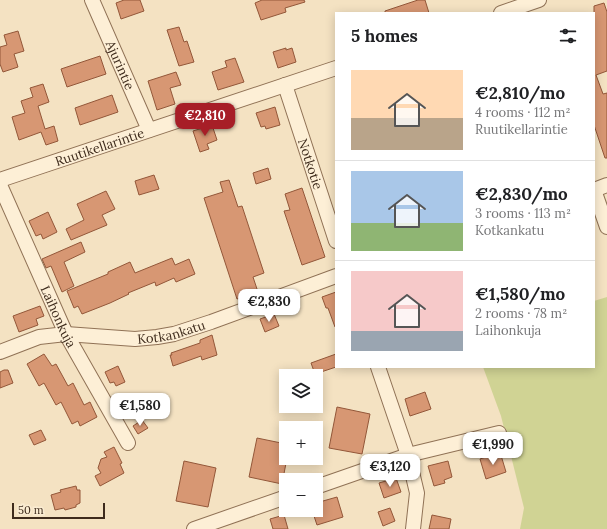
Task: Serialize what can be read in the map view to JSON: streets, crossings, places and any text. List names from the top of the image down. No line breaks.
{"streets":{"street":["Ajurintie","Ruutikellarintie","Notkotie","Laihonkuja","Kotkankatu"]},"crossings":[["Ajurintie","Ruutikellarintie"],["Ruutikellarintie","Notkotie"],["Laihonkuja","Kotkankatu"]],"scale_bar":"50 m","page":{"heading":"5 homes","list":[{"name":"€2,810/mo","note":"4 rooms · 112 m² · Ruutikellarintie"},{"name":"€2,830/mo","note":"3 rooms · 113 m² · Kotkankatu"},{"name":"€1,580/mo","note":"2 rooms · 78 m² · Laihonkuja"}],"price":["€2,810","€2,830","€1,580","€1,990","€3,120"],"map_buttons":["+","−"],"scale":"50 m"}}
